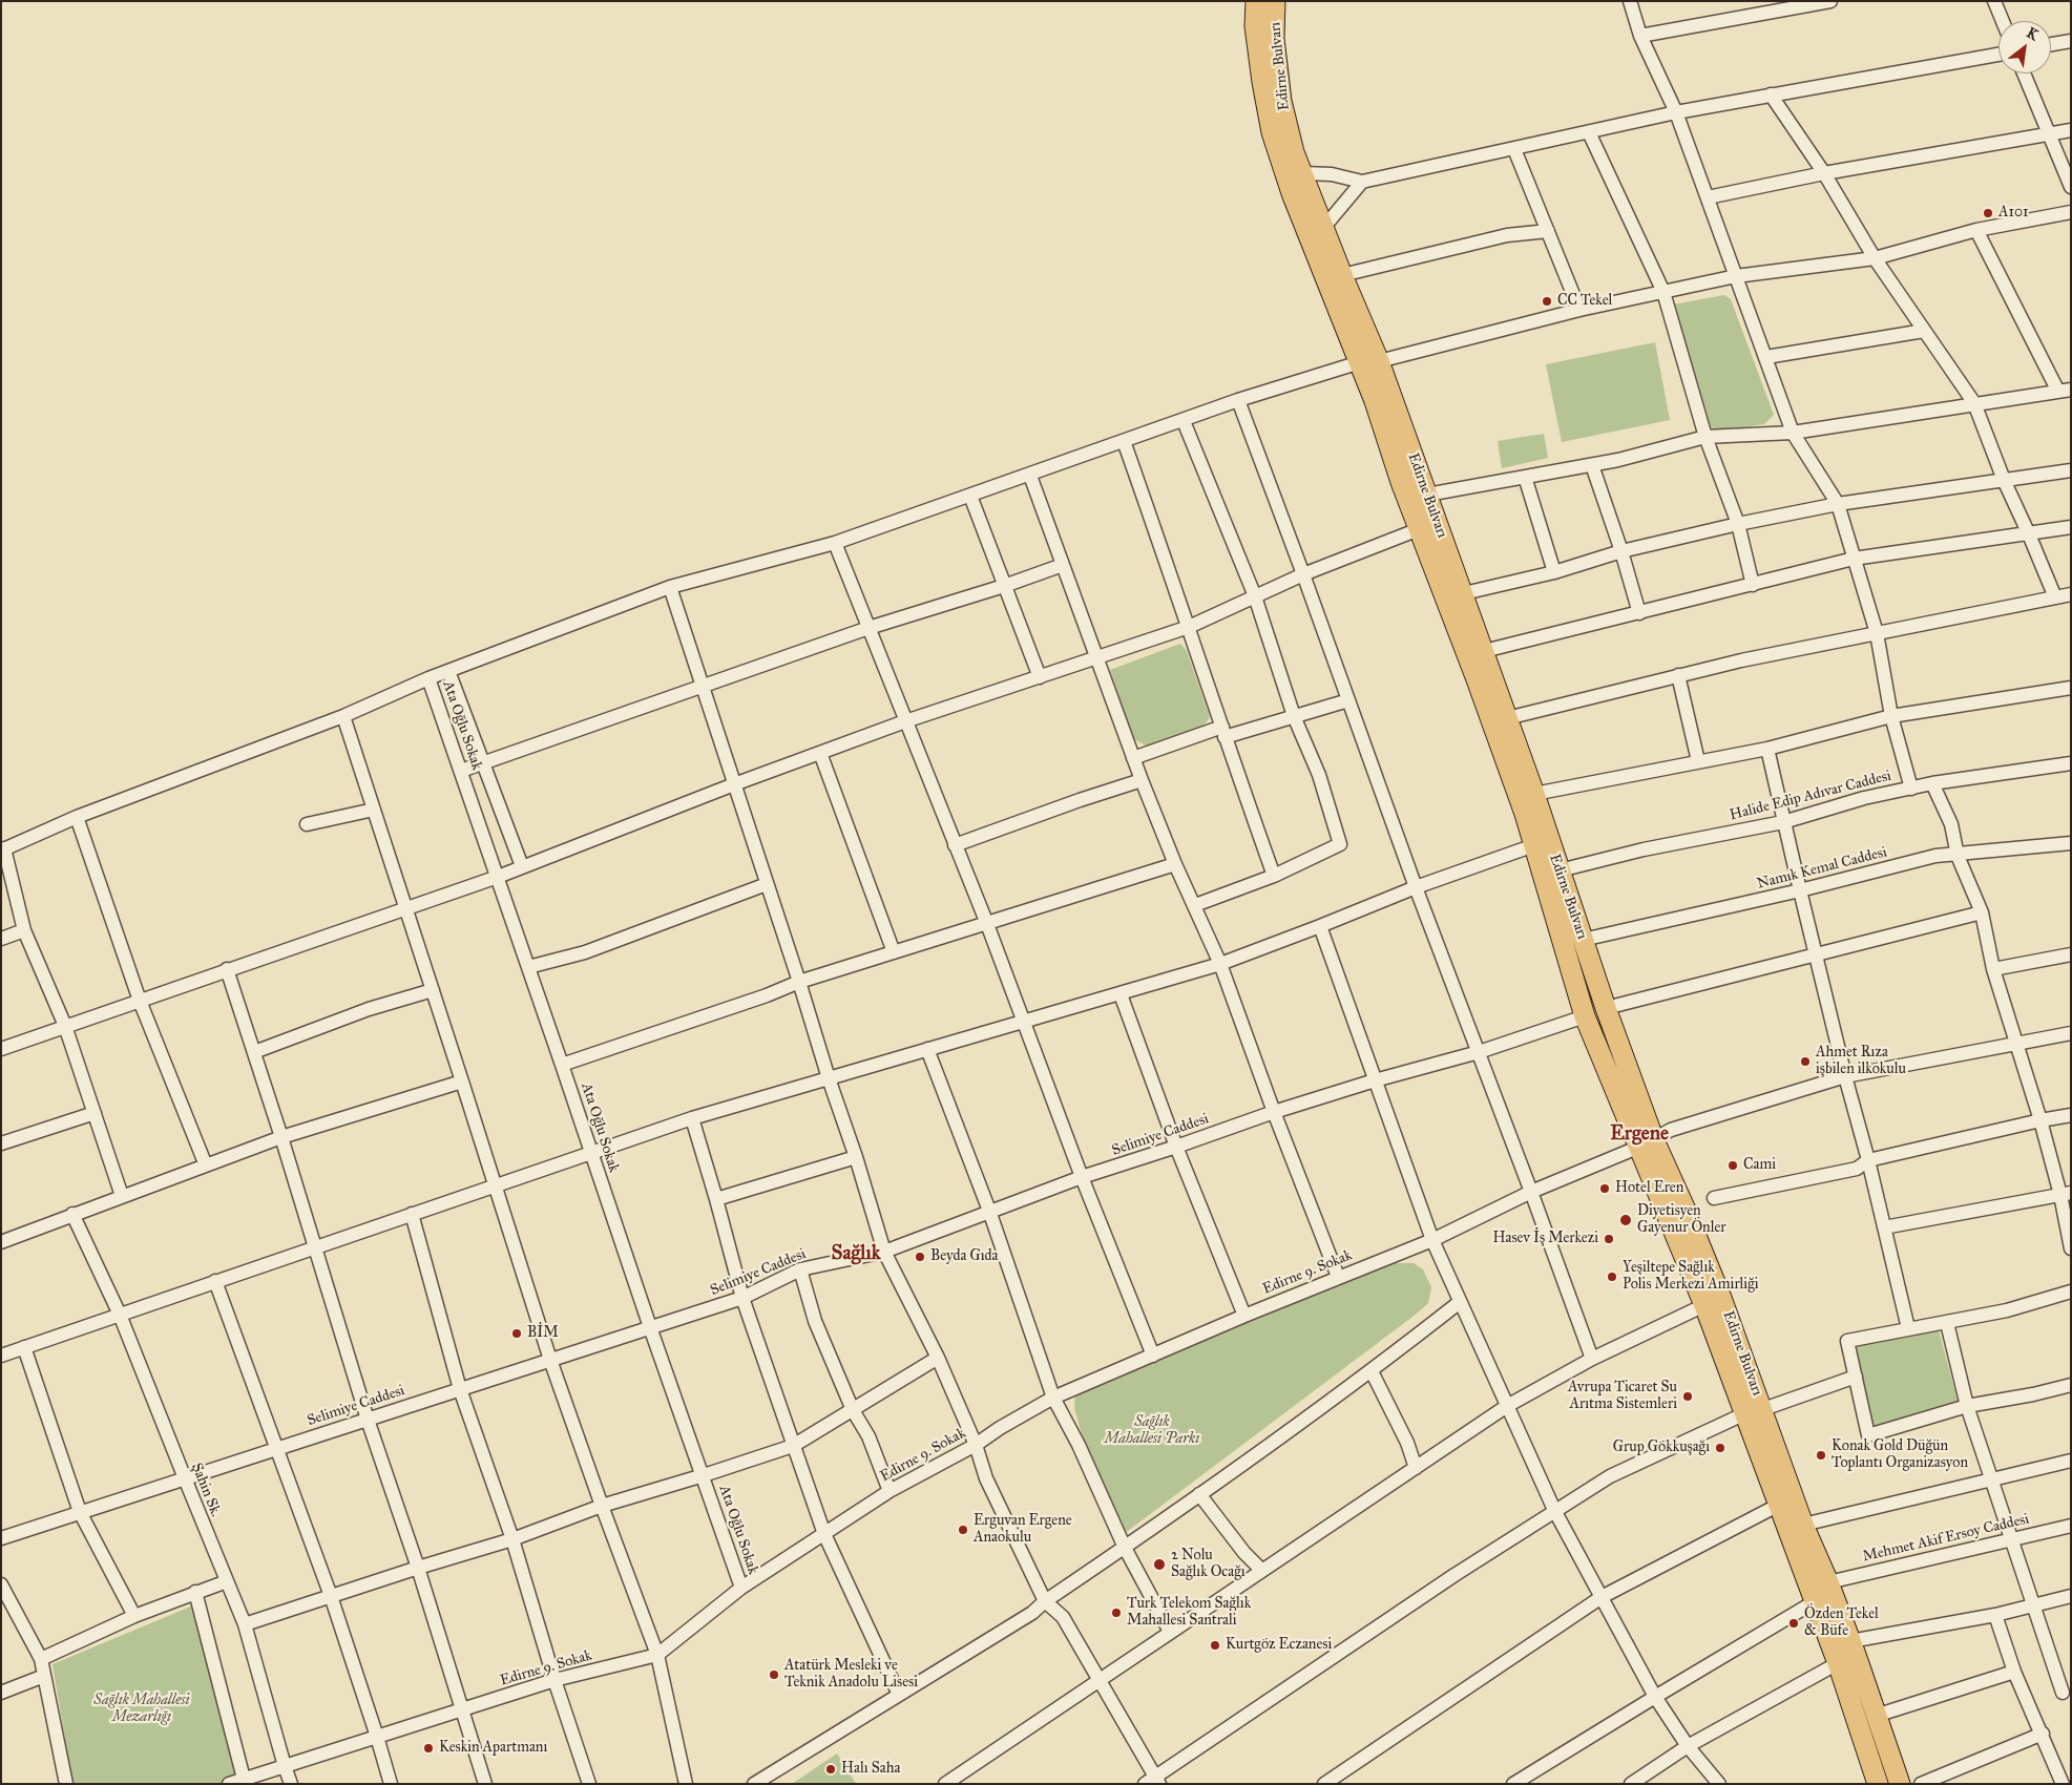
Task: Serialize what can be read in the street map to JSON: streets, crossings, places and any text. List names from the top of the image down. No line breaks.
{"streets":{"highway":["Edirne Bulvarı"],"street":["Ata Oğlu Sokak","Halide Edip Adıvar Caddesi","Namık Kemal Caddesi","Selimiye Caddesi","Edirne 9. Sokak","Şahin Sk.","Mehmet Akif Ersoy Caddesi"]},"crossings":[["Edirne Bulvarı","Halide Edip Adıvar Caddesi"],["Edirne Bulvarı","Namık Kemal Caddesi"],["Edirne Bulvarı","Selimiye Caddesi"],["Edirne Bulvarı","Edirne 9. Sokak"],["Edirne Bulvarı","Mehmet Akif Ersoy Caddesi"],["Ata Oğlu Sokak","Selimiye Caddesi"],["Ata Oğlu Sokak","Edirne 9. Sokak"],["Selimiye Caddesi","Şahin Sk."],["Edirne 9. Sokak","Şahin Sk."]],"districts":["Ergene","Sağlık"],"parks":["Sağlık Mahallesi Parkı","Sağlık Mahallesi Mezarlığı"],"places":["A101","CC Tekel","Ahmet Rıza işbilen ilkokulu","Cami","Hotel Eren","Diyetisyen Gayenur Önler","Hasev İş Merkezi","Beyda Gıda","Yeşiltepe Sağlık Polis Merkezi Amirliği","BİM","Avrupa Ticaret Su Arıtma Sistemleri","Grup Gökkuşağı","Konak Gold Düğün Toplantı Organizasyon","Erguvan Ergene Anaokulu","2 Nolu Sağlık Ocağı","Turk Telekom Sağlık Mahallesi Santrali","Özden Tekel & Büfe","Kurtgöz Eczanesi","Atatürk Mesleki ve Teknik Anadolu Lisesi","Keskin Apartmanı","Halı Saha"],"north":"top right"}
